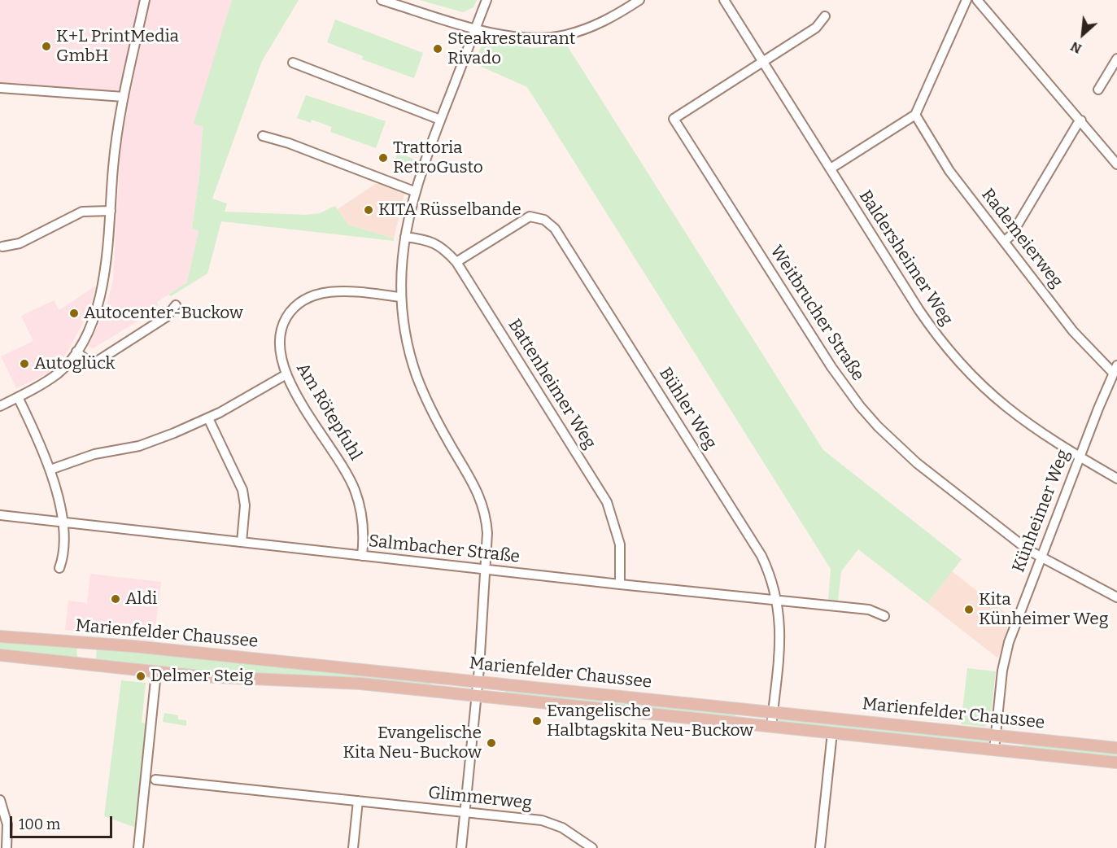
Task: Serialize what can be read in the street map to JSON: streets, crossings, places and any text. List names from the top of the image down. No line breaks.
{"streets":{"main road":["Marienfelder Chaussee"],"street":["Rademeierweg","Baldersheimer Weg","Weitbrucher Straße","Battenheimer Weg","Bühler Weg","Am Rötepfuhl","Künheimer Weg","Salmbacher Straße","Glimmerweg"]},"crossings":[["Rademeierweg","Künheimer Weg"],["Baldersheimer Weg","Weitbrucher Straße"],["Baldersheimer Weg","Künheimer Weg"],["Weitbrucher Straße","Künheimer Weg"],["Battenheimer Weg","Bühler Weg"],["Battenheimer Weg","Salmbacher Straße"],["Bühler Weg","Salmbacher Straße"],["Bühler Weg","Marienfelder Chaussee"],["Am Rötepfuhl","Salmbacher Straße"],["Künheimer Weg","Marienfelder Chaussee"]],"places":["K+L PrintMedia GmbH","Steakrestaurant Rivado","Trattoria RetroGusto","KITA Rüsselbande","Autocenter-Buckow","Autoglück","Aldi","Kita Künheimer Weg","Delmer Steig","Evangelische Halbtagskita Neu-Buckow","Evangelische Kita Neu-Buckow"],"scale_bar":"100 m","north":"bottom left"}
